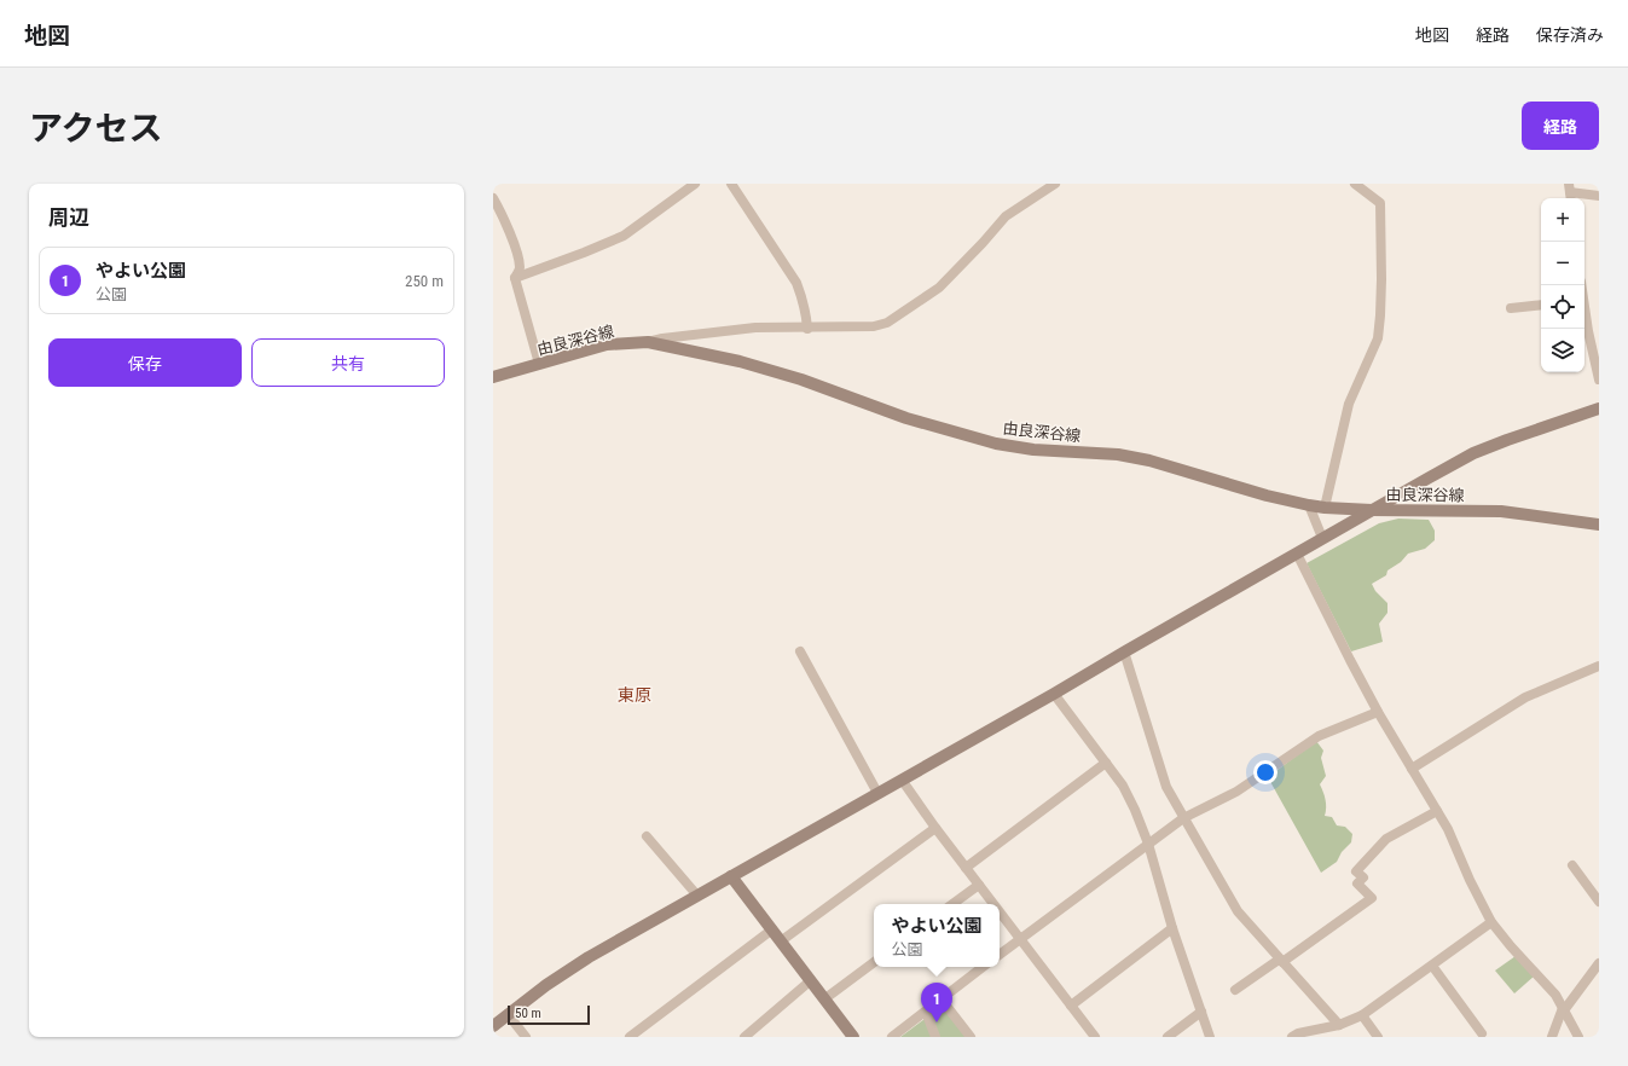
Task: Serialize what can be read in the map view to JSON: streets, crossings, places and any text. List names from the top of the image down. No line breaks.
{"streets":{"street":["由良深谷線"]},"districts":["東原"],"scale_bar":"50 m","page":{"header":"地図","nav":["地図","経路","保存済み"],"title":"アクセス","buttons":["経路",["保存","共有"]],"heading":"周辺","map_buttons":["+","−"],"list":[{"mark":"1","name":"やよい公園","note":"公園","value":"250 m"}],"popup":["やよい公園","公園"],"pins":"1","scale":"50 m"}}
